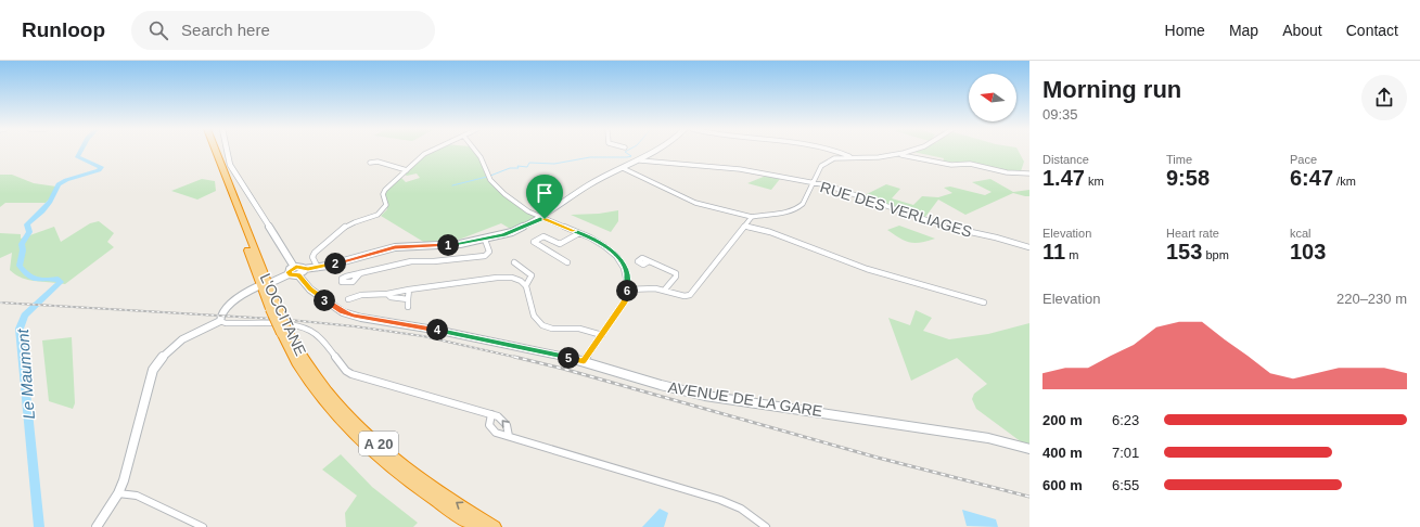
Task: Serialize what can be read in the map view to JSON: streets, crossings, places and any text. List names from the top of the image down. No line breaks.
{"streets":{"highway":["L'OCCITANE","A 20"],"street":["RUE DES VERLIAGES","AVENUE DE LA GARE"]},"water":["Le Maumont"],"north":"left","page":{"header":"Runloop","search":"Search here","nav":["Home","Map","About","Contact"],"heading":["Morning run","09:35"],"stats":[["Distance","1.47 km"],["Time","9:58"],["Pace","6:47 /km"],["Elevation","11 m"],["Heart rate","153 bpm"],["kcal","103"]],"pins":["1","2","6","3","4","5"],"chart":["Elevation","220–230 m"],"list":[{"name":"200 m","note":"6:23"},{"name":"400 m","note":"7:01"},{"name":"600 m","note":"6:55"}]}}
